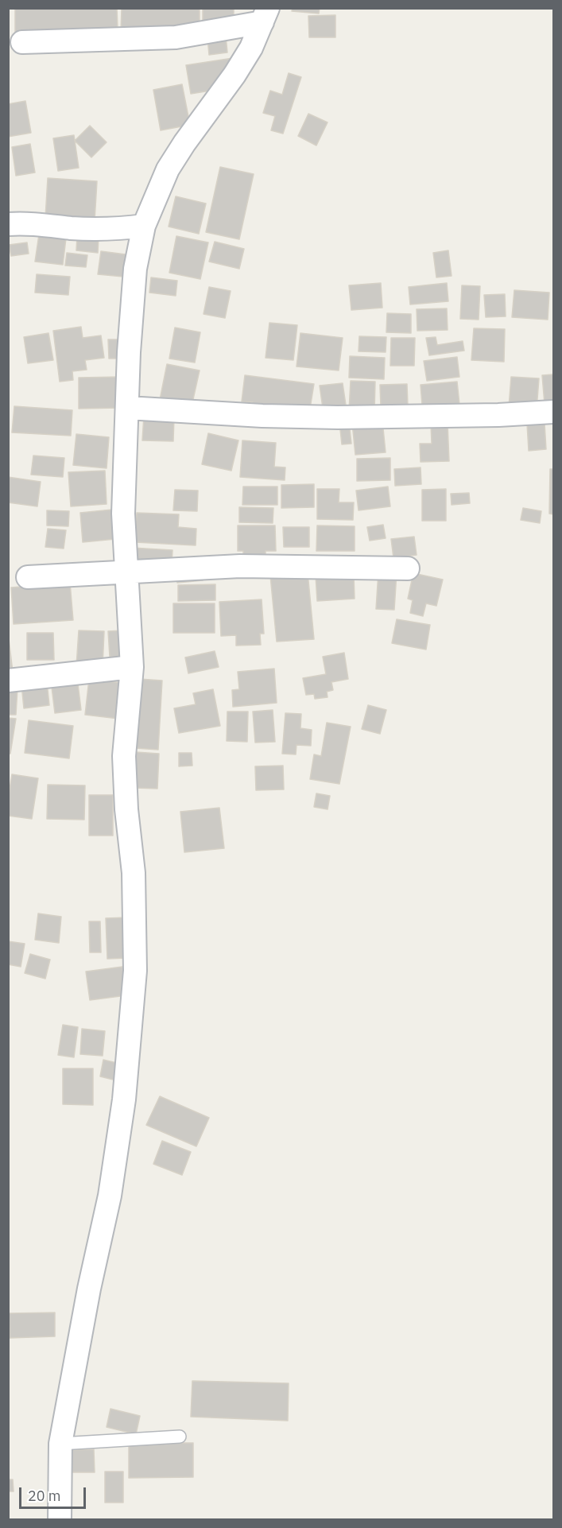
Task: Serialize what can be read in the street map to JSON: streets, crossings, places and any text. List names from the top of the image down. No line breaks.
{"scale_bar":"20 m"}
